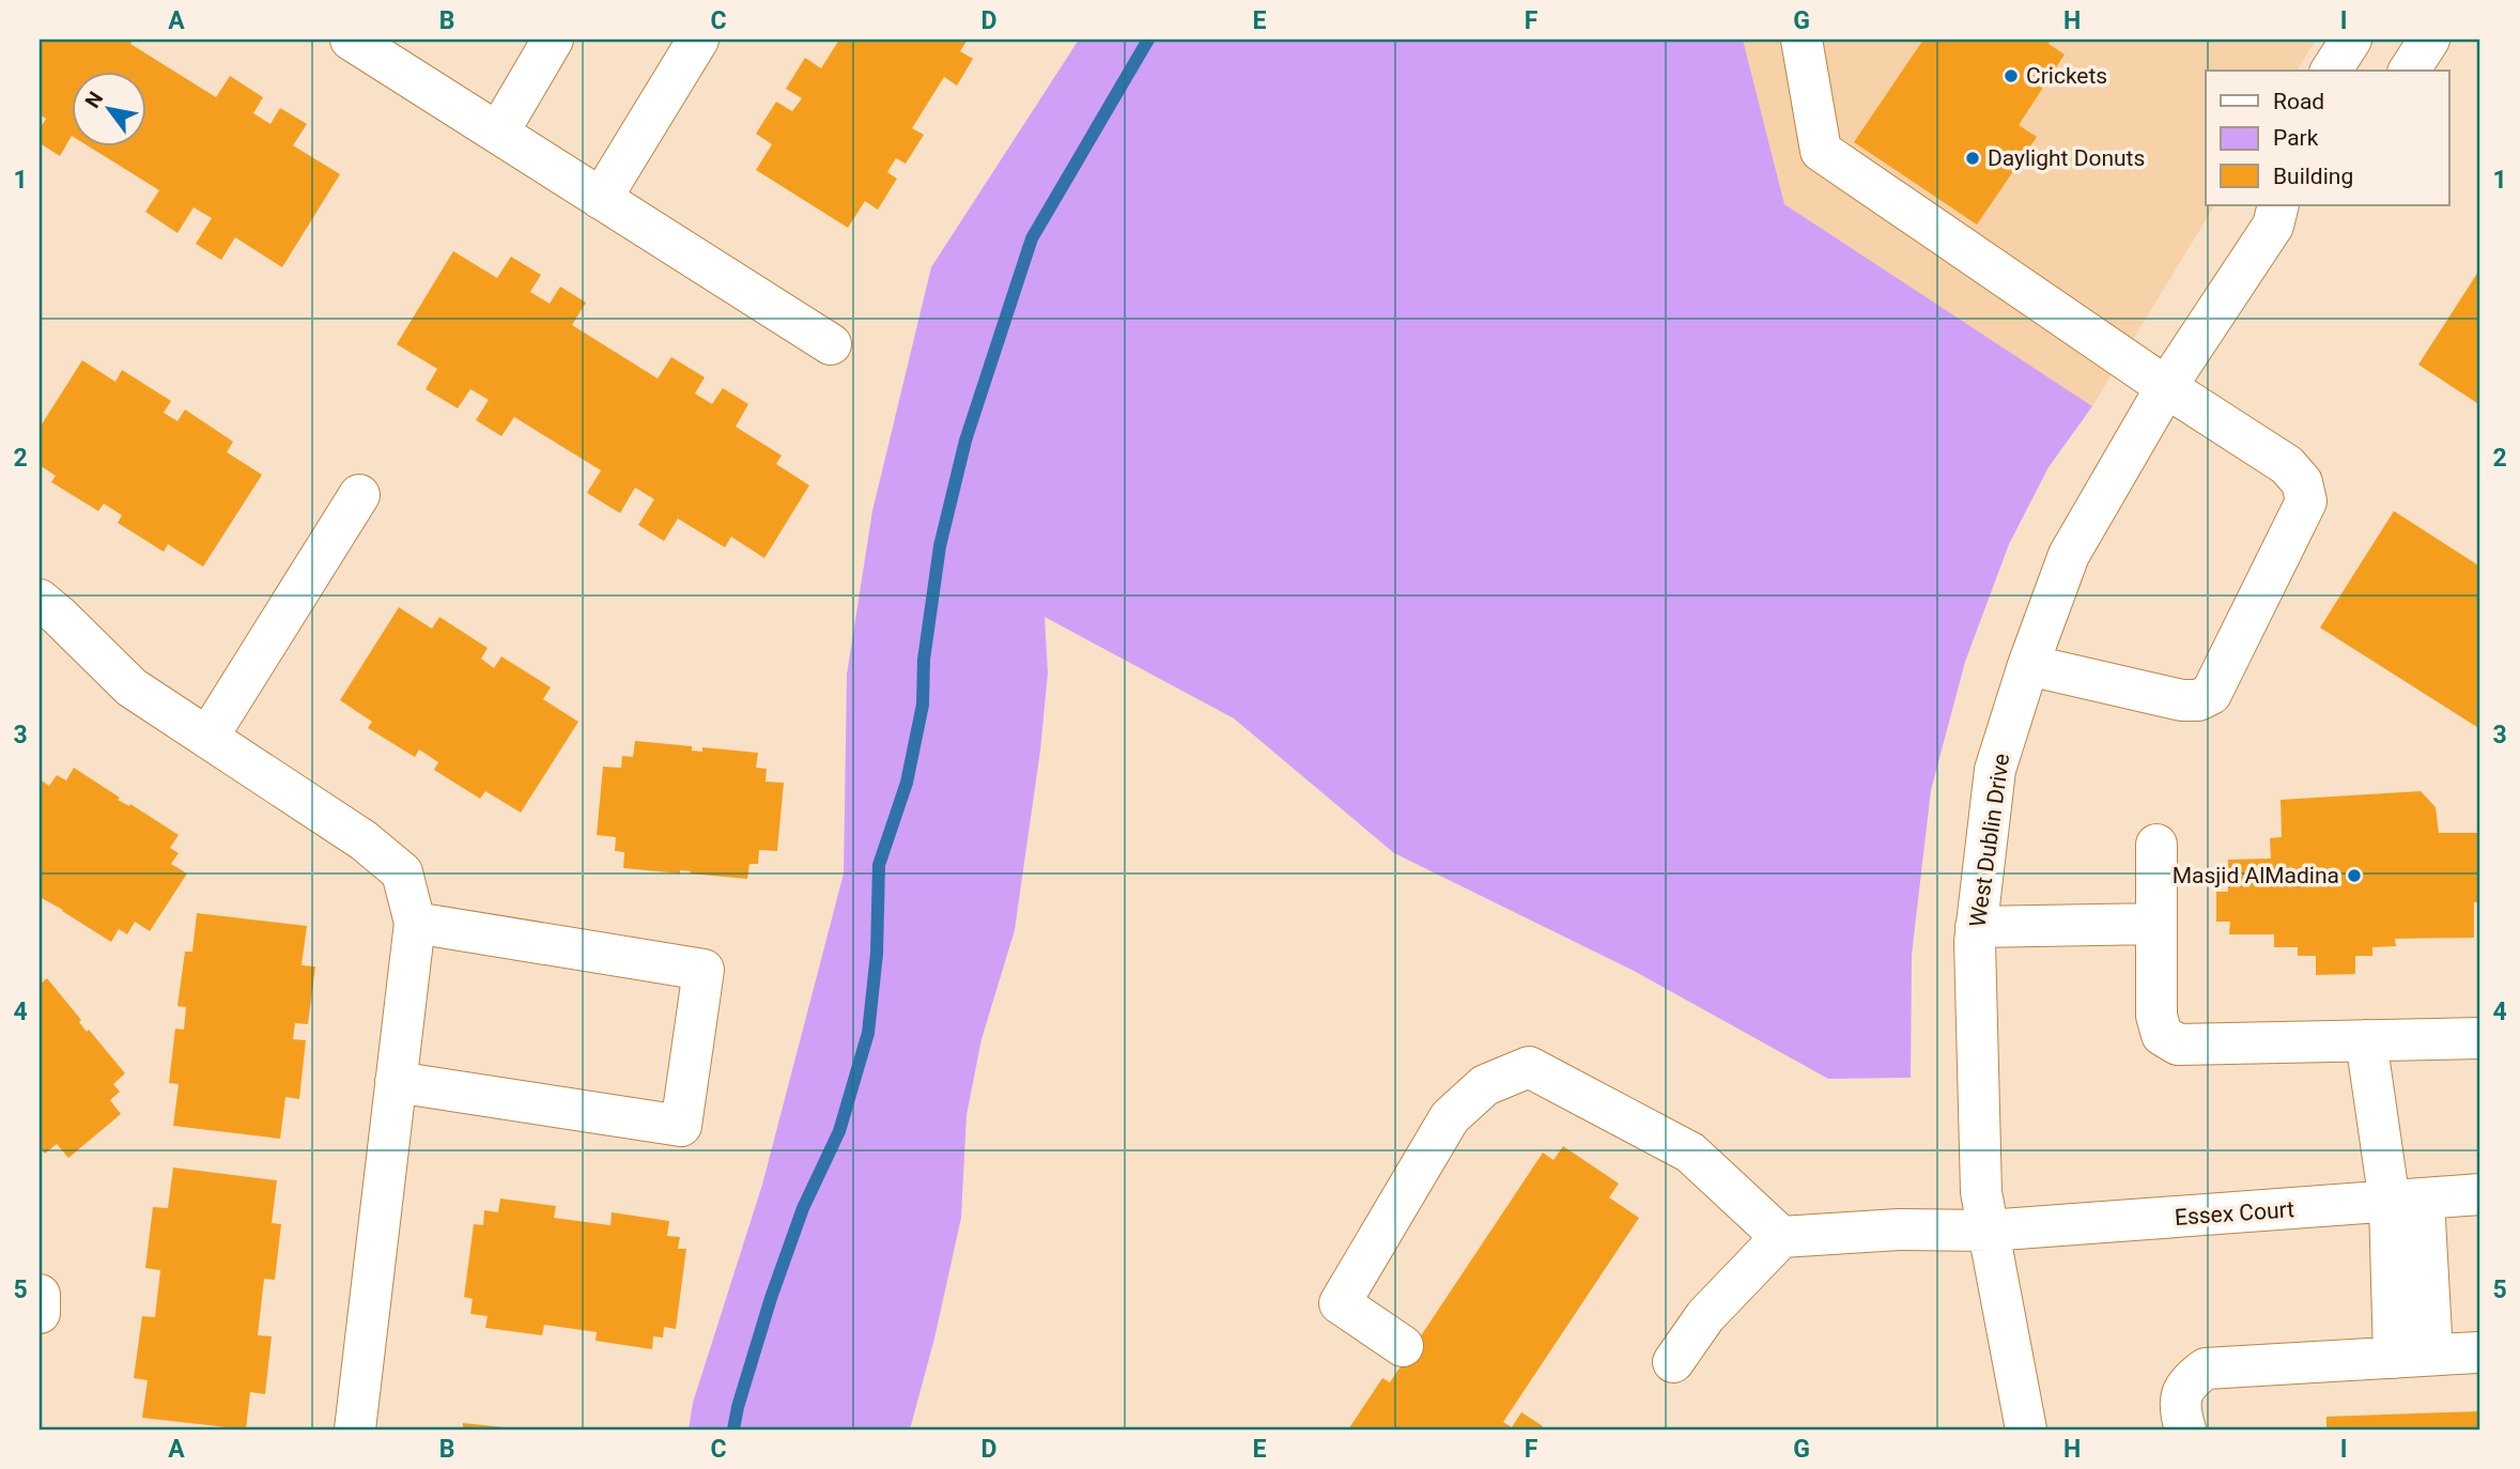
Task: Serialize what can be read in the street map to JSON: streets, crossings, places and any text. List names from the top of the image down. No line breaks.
{"streets":{"street":["West Dublin Drive","Essex Court"]},"crossings":[["West Dublin Drive","Essex Court"]],"places":["Crickets","Daylight Donuts","Masjid AlMadina"],"legend":["Road","Park","Building"],"north":"top left","grid":{"columns":["A","B","C","D","E","F","G","H","I"],"rows":["1","2","3","4","5"]}}
